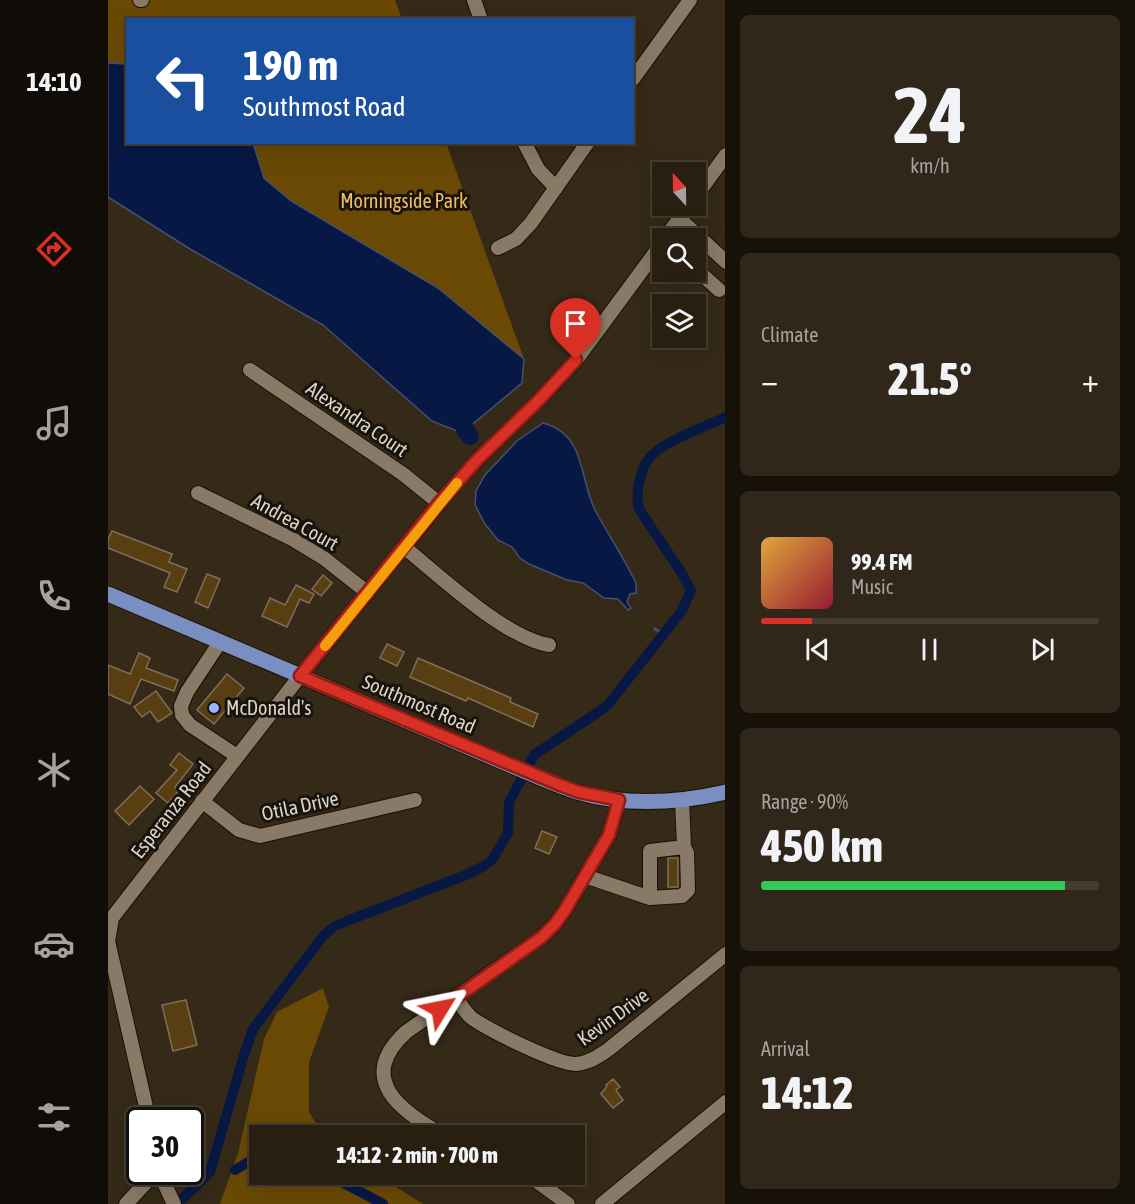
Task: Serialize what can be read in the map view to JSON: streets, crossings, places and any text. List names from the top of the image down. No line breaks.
{"streets":{"main road":["Southmost Road"],"street":["Alexandra Court","Andrea Court","Otila Drive","Esperanza Road","Kevin Drive"]},"crossings":[["Alexandra Court","Esperanza Road"],["Andrea Court","Esperanza Road"],["Southmost Road","Esperanza Road"],["Otila Drive","Esperanza Road"]],"parks":["Morningside Park"],"places":["McDonald's"],"north":"top","page":{"tabs":"14:10","tile":[["24","km/h"],"Climate",["Range · 90%","450 km"],["Arrival","14:12"]],"turn":["190 m","Southmost Road"],"heat":["−","21.5°","+"],"song":["99.4 FM","Music"],"limit":"30","trip":"14:12 · 2 min · 700 m"}}
